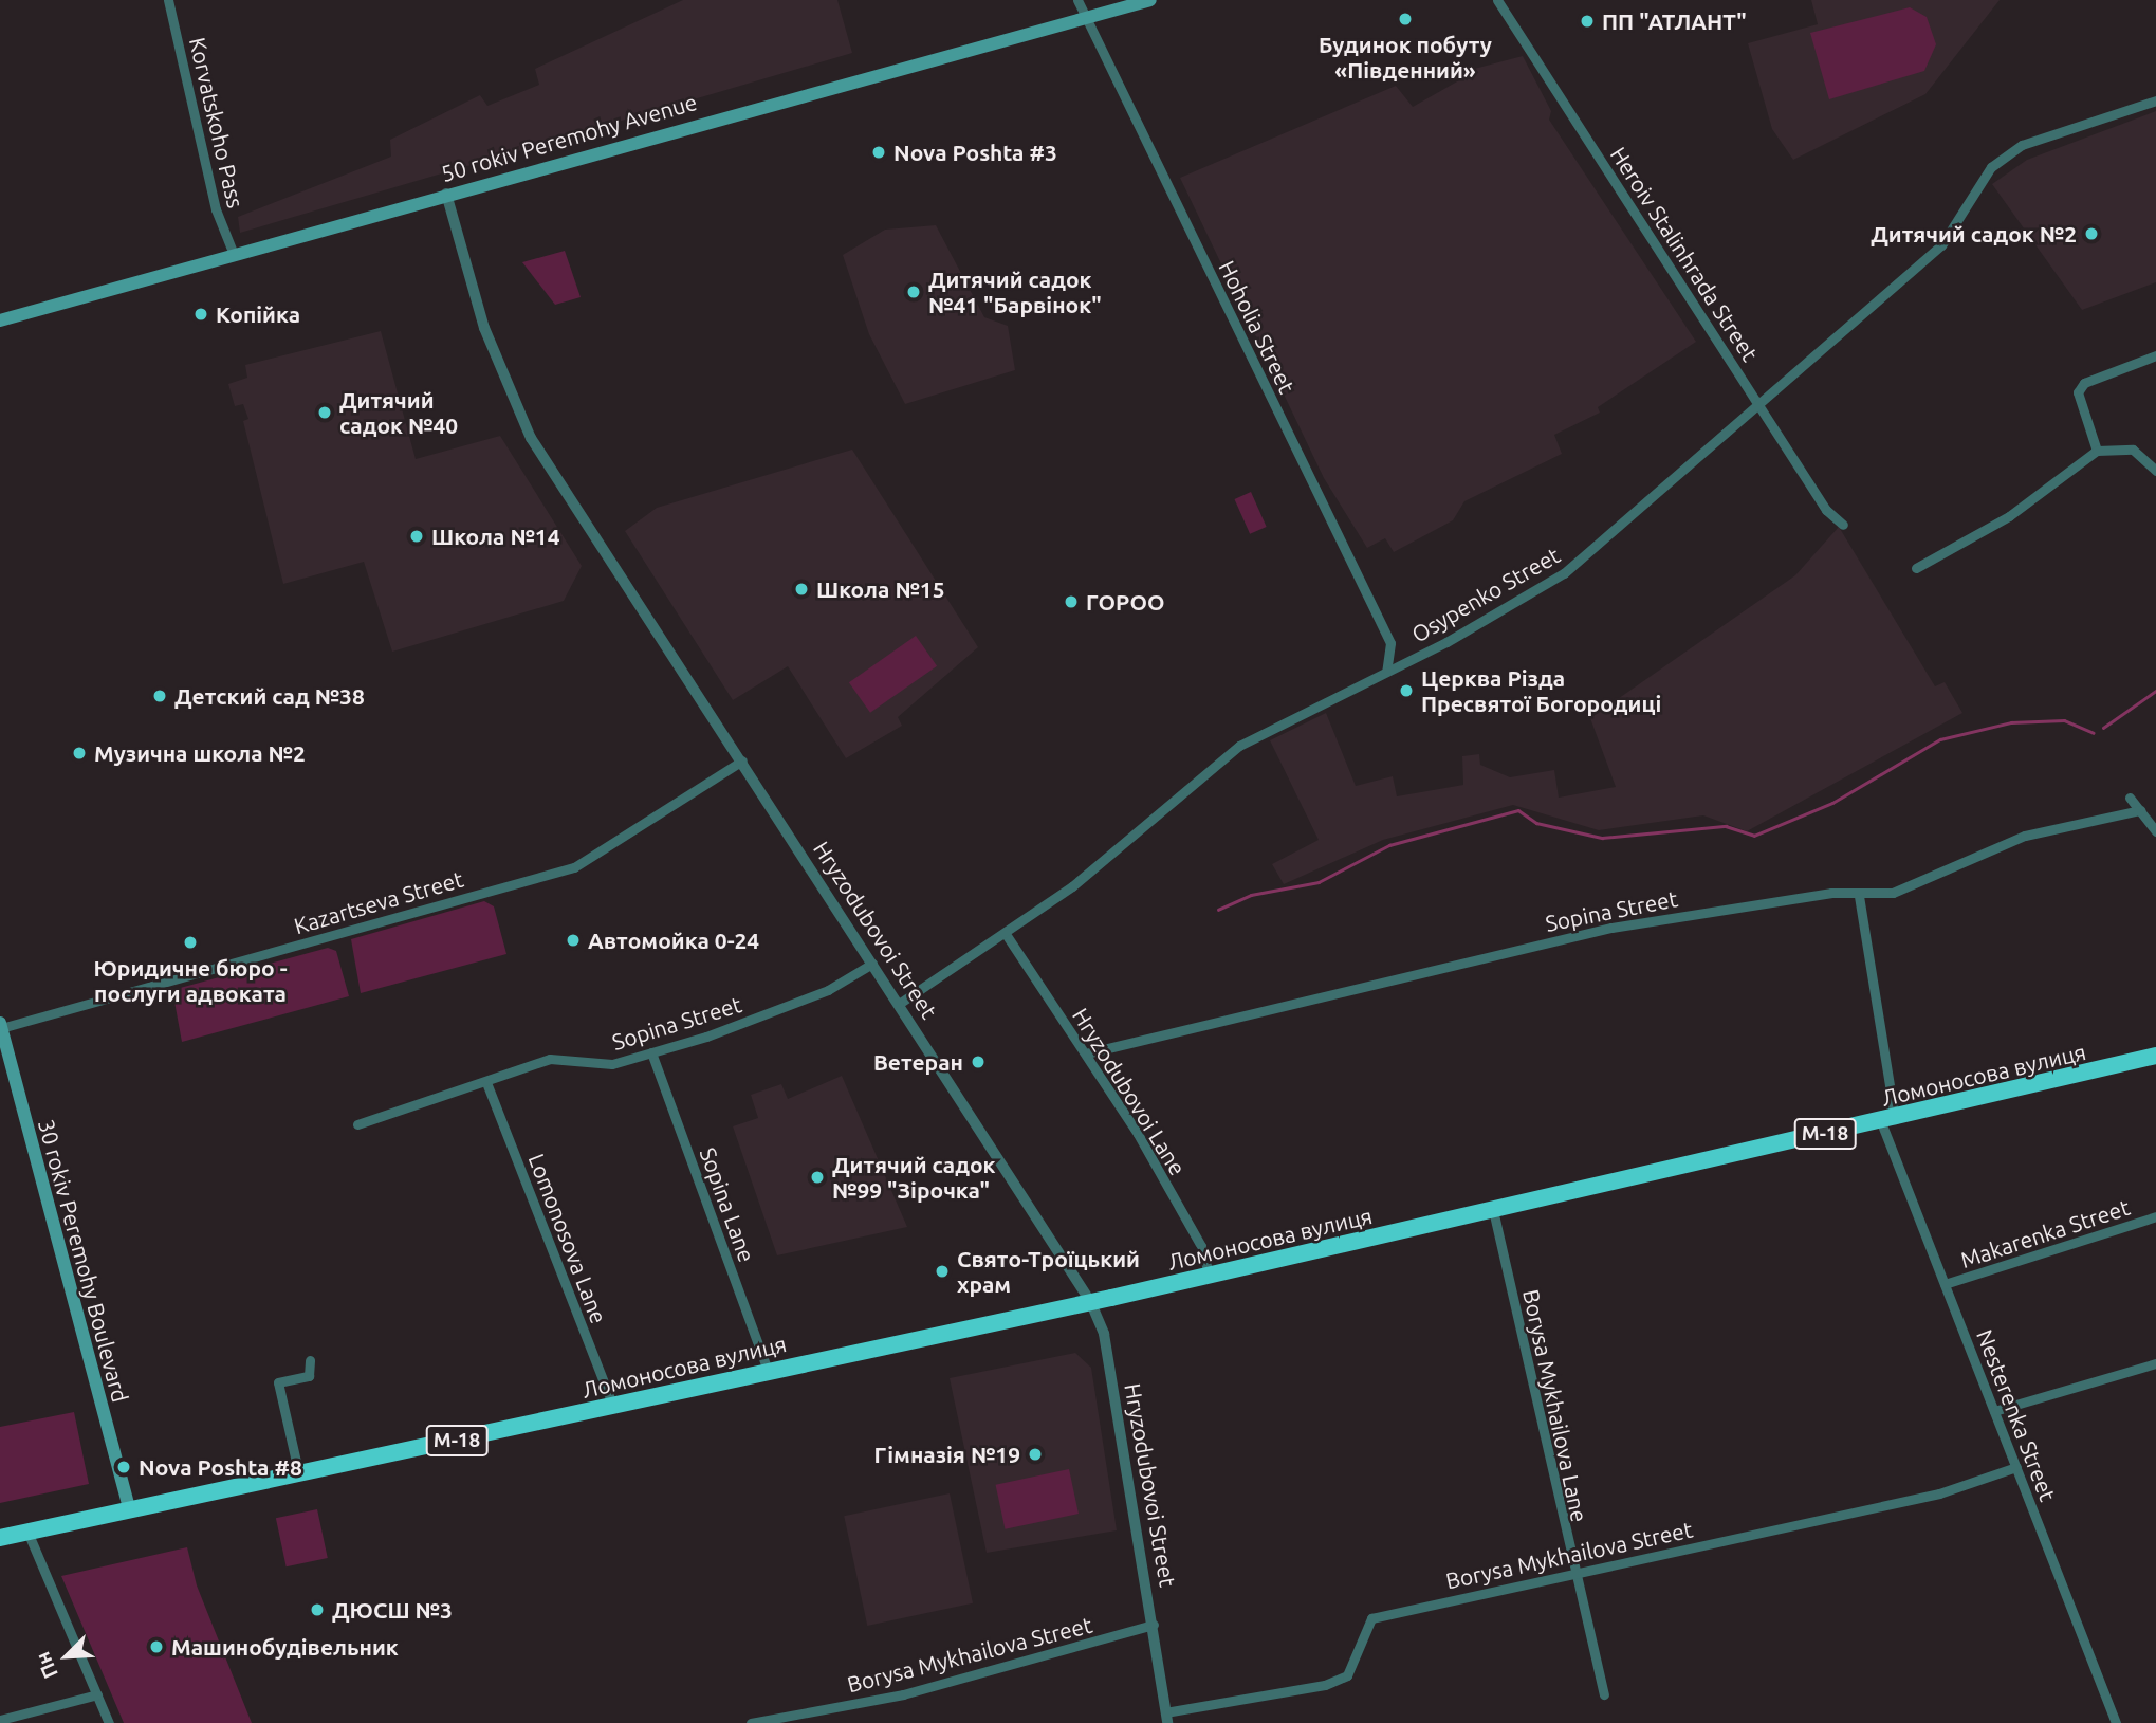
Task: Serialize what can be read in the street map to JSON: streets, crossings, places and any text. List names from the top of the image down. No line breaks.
{"streets":{"highway":["Ломоносова вулиця","М-18"],"main road":["50 rokiv Peremohy Avenue","30 rokiv Peremohy Boulevard"],"street":["Korvatskoho Pass","Heroiv Stalinhrada Street","Hoholia Street","Osypenko Street","Kazartseva Street","Sopina Street","Hryzodubovoi Street","Hryzodubovoi Lane","Sopina Lane","Makarenka Street","Lomonosova Lane","Borysa Mykhailova Lane","Nesterenka Street","Borysa Mykhailova Street"]},"crossings":[["Korvatskoho Pass","50 rokiv Peremohy Avenue"],["50 rokiv Peremohy Avenue","Hoholia Street"],["50 rokiv Peremohy Avenue","Hryzodubovoi Street"],["Heroiv Stalinhrada Street","Osypenko Street"],["Hoholia Street","Osypenko Street"],["Osypenko Street","Hryzodubovoi Street"],["Osypenko Street","Hryzodubovoi Lane"],["Kazartseva Street","Hryzodubovoi Street"],["Kazartseva Street","30 rokiv Peremohy Boulevard"],["Sopina Street","Hryzodubovoi Street"],["Sopina Street","Hryzodubovoi Lane"],["Sopina Street","Sopina Lane"],["Sopina Street","Lomonosova Lane"],["Sopina Street","Nesterenka Street"],["Hryzodubovoi Street","Ломоносова вулиця"],["Hryzodubovoi Street","Borysa Mykhailova Street"],["Ломоносова вулиця","Hryzodubovoi Lane"],["Ломоносова вулиця","Sopina Lane"],["Ломоносова вулиця","Lomonosova Lane"],["Ломоносова вулиця","30 rokiv Peremohy Boulevard"],["Ломоносова вулиця","Borysa Mykhailova Lane"],["Ломоносова вулиця","Nesterenka Street"],["Makarenka Street","Nesterenka Street"],["Borysa Mykhailova Lane","Borysa Mykhailova Street"],["Nesterenka Street","Borysa Mykhailova Street"]],"places":["Будинок побуту «Південний»","ПП \"АТЛАНТ\"","Nova Poshta #3","Дитячий садок №2","Дитячий садок №41 \"Барвінок\"","Копійка","Дитячий садок №40","Школа №14","Школа №15","ГОРОО","Церква Різда Пресвятої Богородиці","Детский сад №38","Музична школа №2","Автомойка 0-24","Юридичне бюро - послуги адвоката","Ветеран","Дитячий садок №99 \"Зірочка\"","Свято-Троїцький храм","Гімназія №19","Nova Poshta #8","ДЮСШ №3","Машинобудівельник"],"north":"bottom left"}
